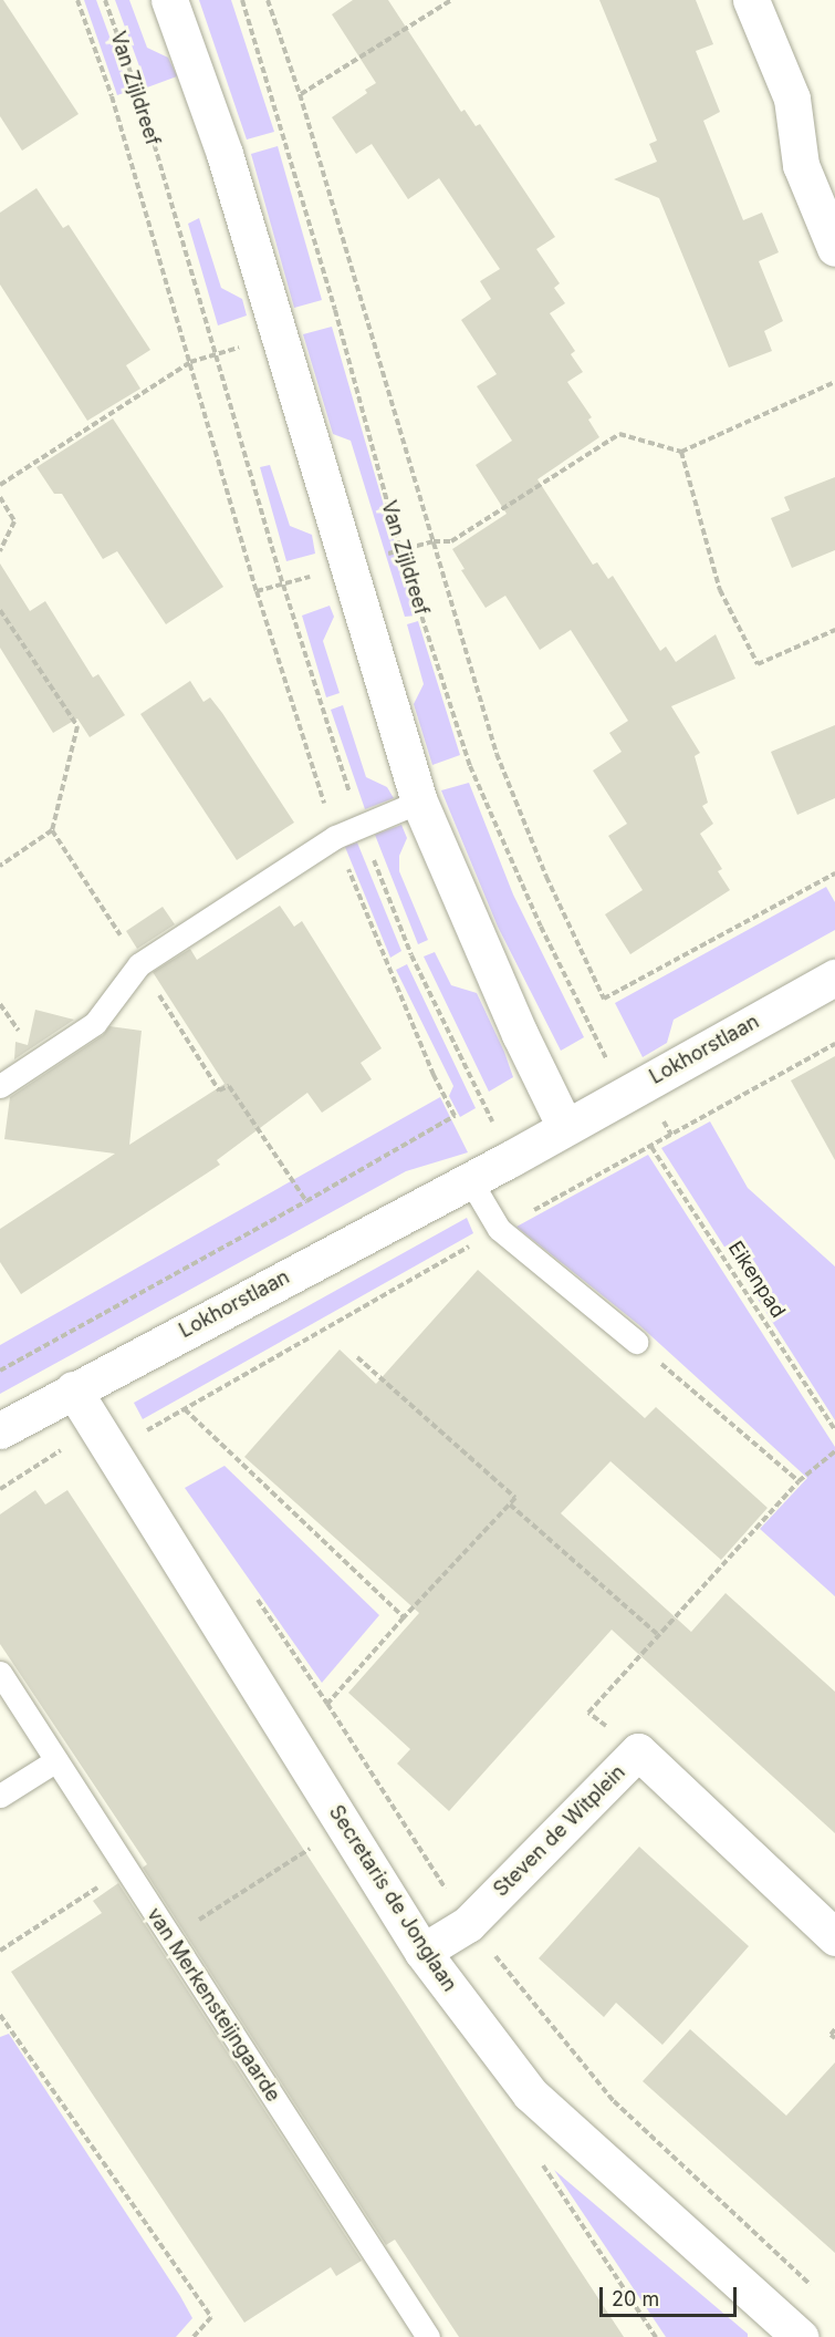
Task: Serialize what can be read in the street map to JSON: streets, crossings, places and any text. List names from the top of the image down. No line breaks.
{"streets":{"street":["Lokhorstlaan","Steven de Witplein","Secretaris de Jonglaan"],"lane":["van Merkensteijngaarde"],"path":["Van Zijldreef","Eikenpad"]},"crossings":[["Van Zijldreef","Lokhorstlaan"],["Lokhorstlaan","Secretaris de Jonglaan"],["Steven de Witplein","Secretaris de Jonglaan"]],"scale_bar":"20 m"}
